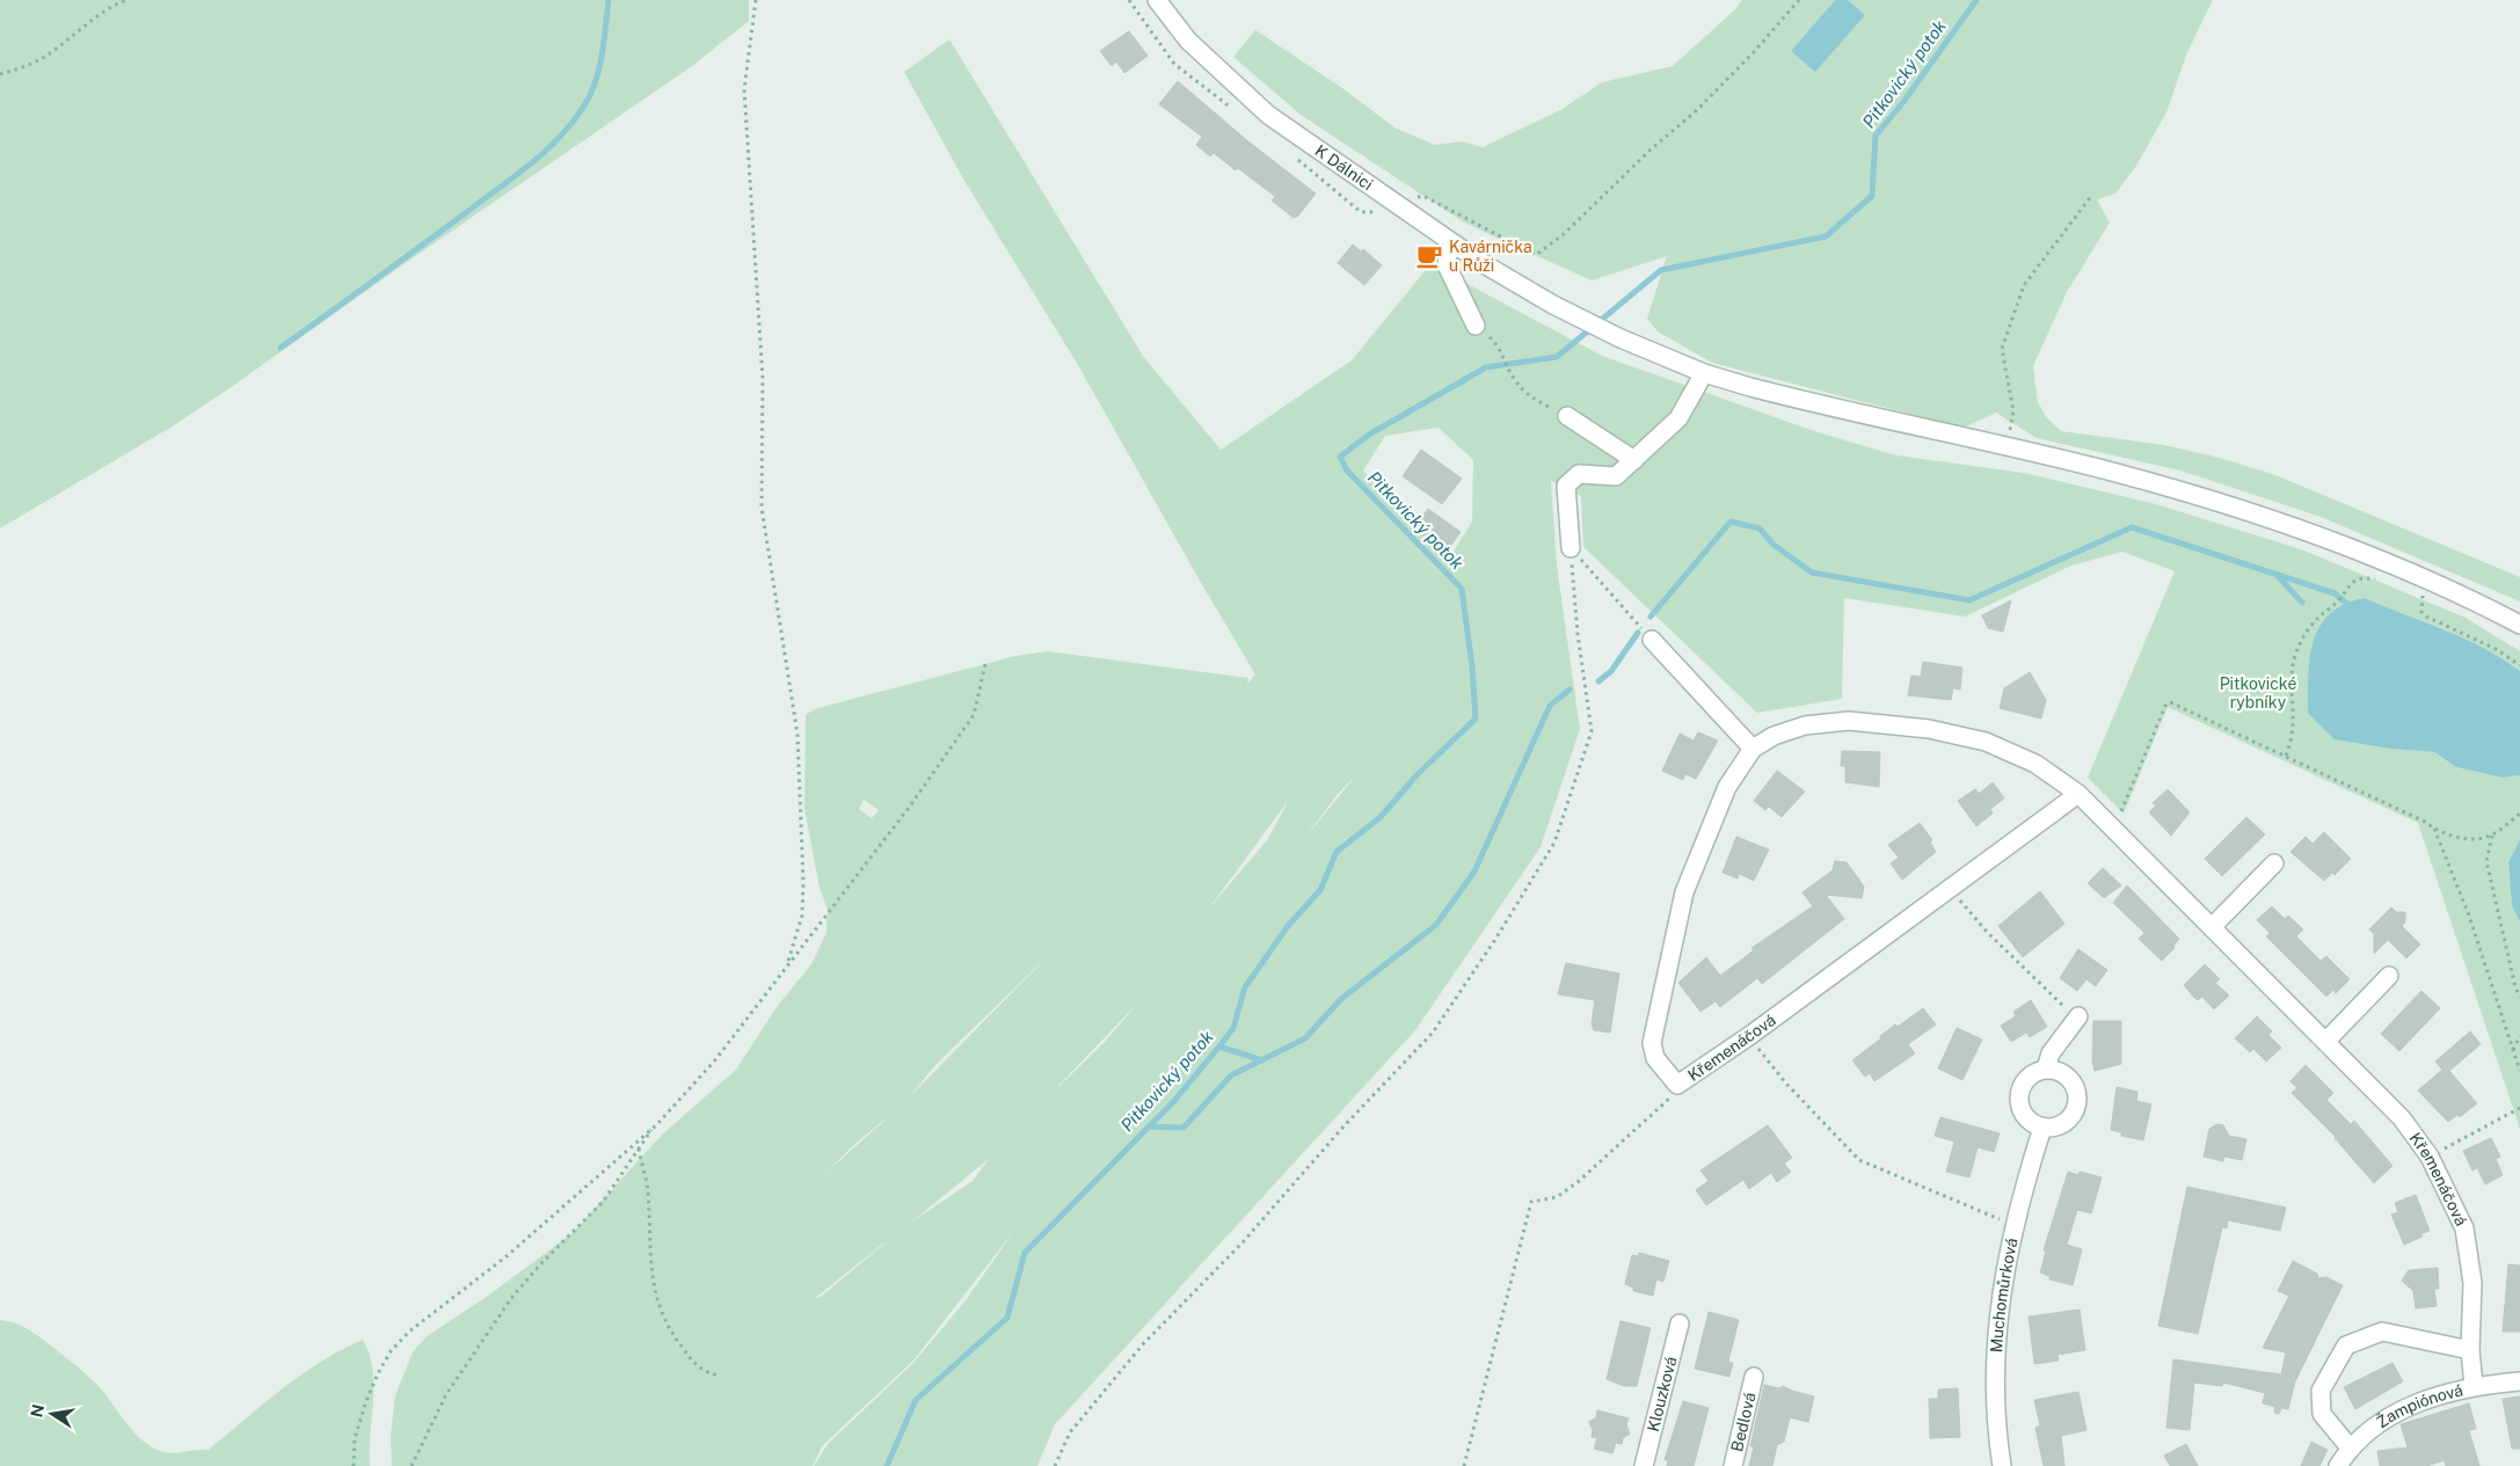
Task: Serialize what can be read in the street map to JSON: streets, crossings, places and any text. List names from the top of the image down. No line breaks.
{"streets":{"street":["K Dálnici","Křemenáčová","Muchomůrková","Klouzková","Žampiónová","Bedlová"]},"crossings":[["Křemenáčová","Žampiónová"]],"water":["Pitkovický potok"],"parks":["Pitkovické rybníky"],"places":{"cafe":["Kavárnička u Růži"]},"north":"left"}
